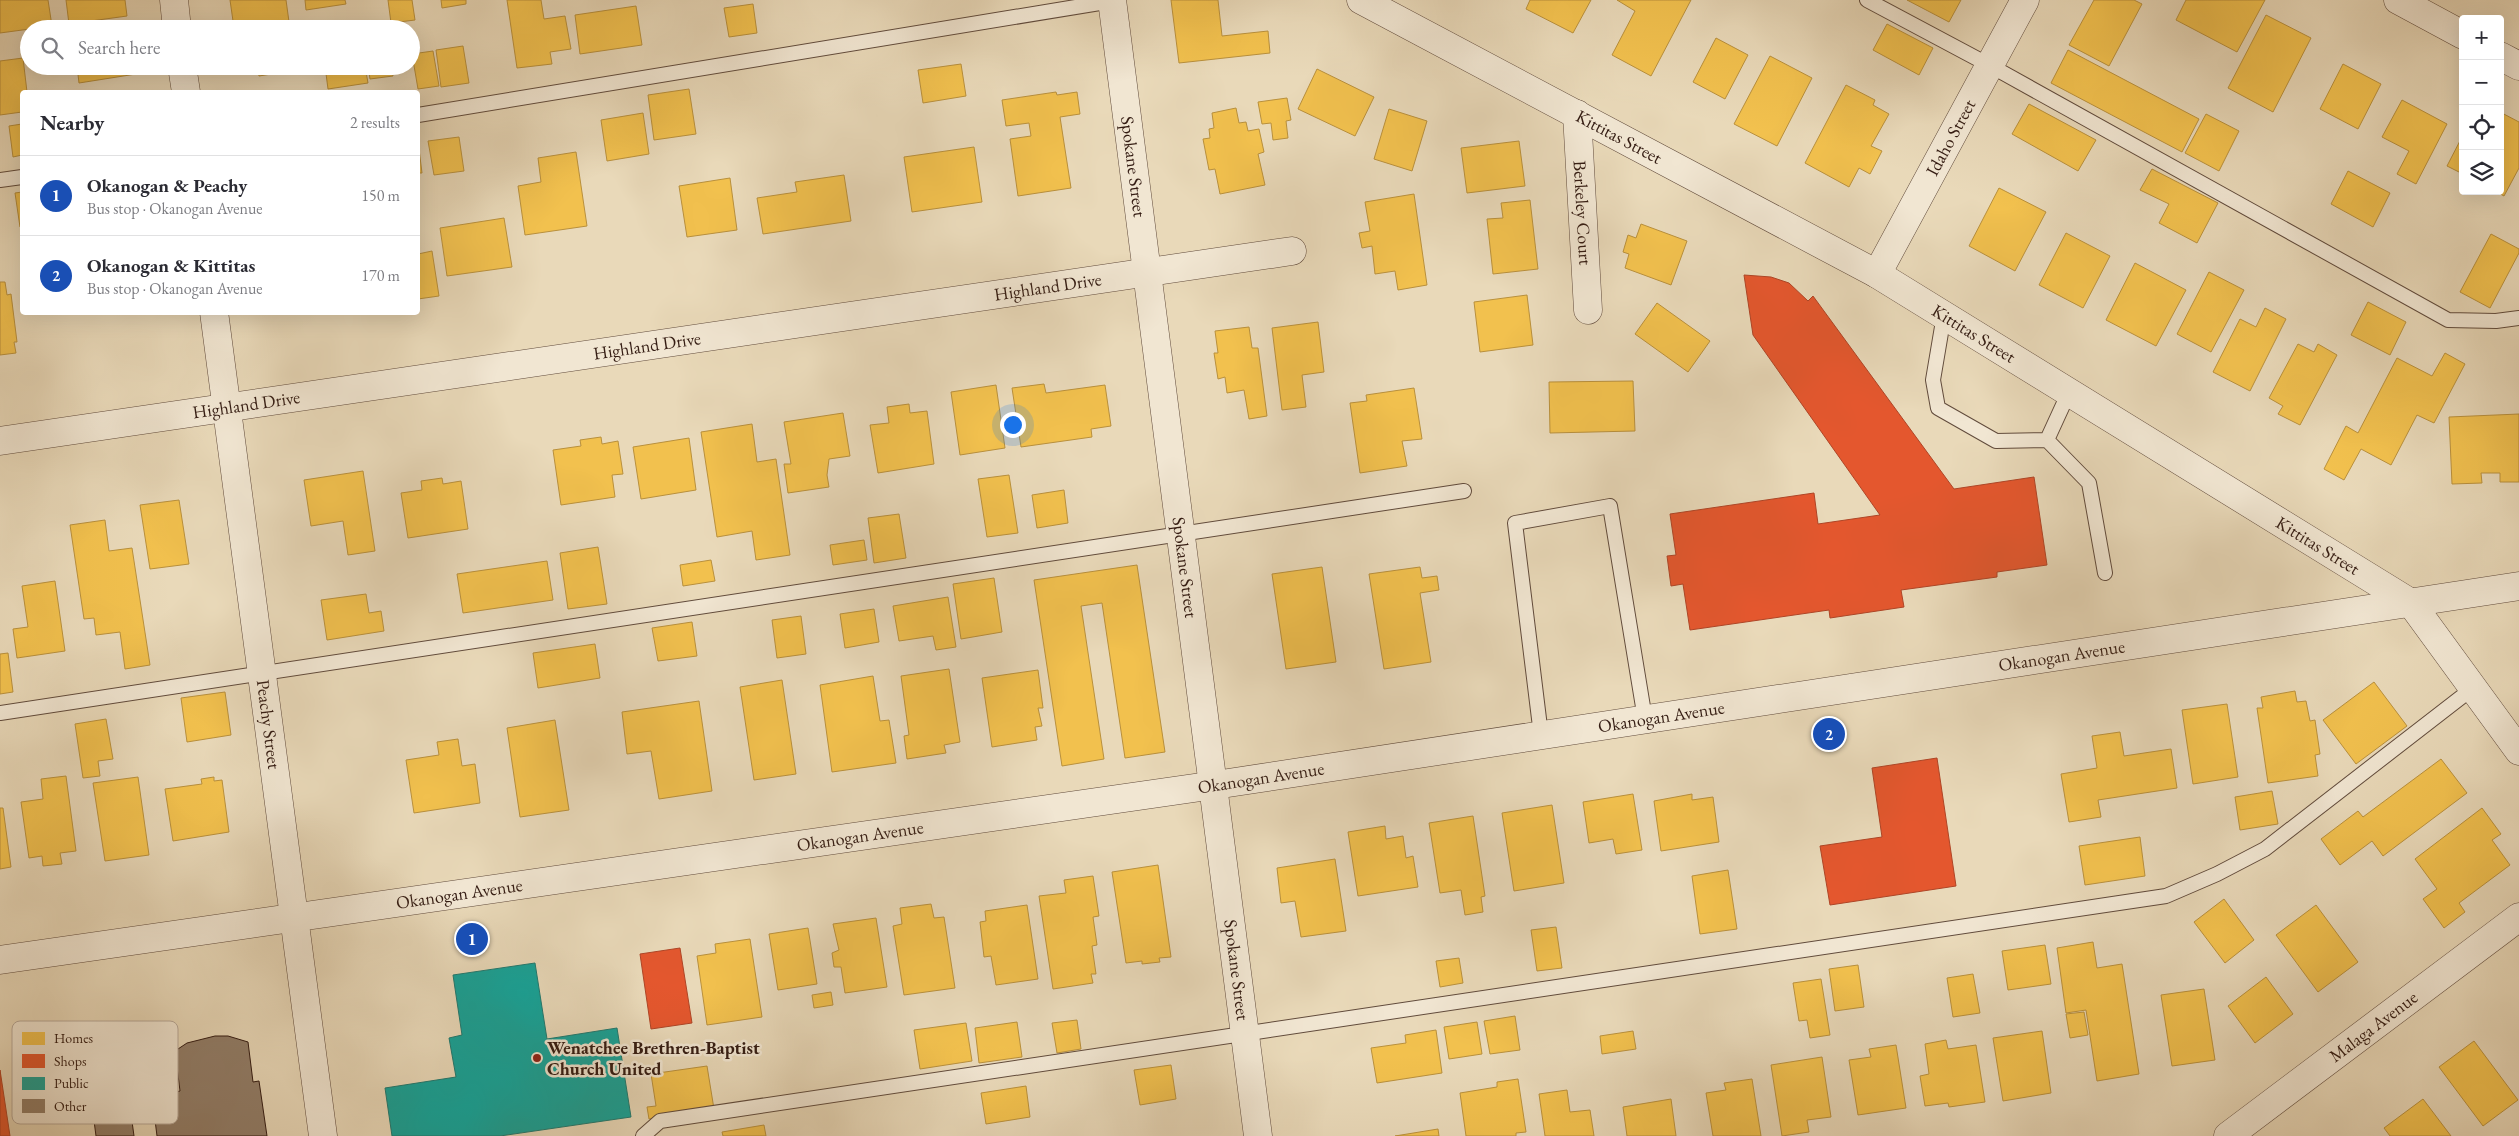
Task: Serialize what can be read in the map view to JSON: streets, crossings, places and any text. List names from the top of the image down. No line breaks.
{"streets":{"street":["Kittitas Street","Idaho Street","Spokane Street","Berkeley Court","Highland Drive","Okanogan Avenue","Peachy Street","Malaga Avenue"]},"crossings":[["Kittitas Street","Idaho Street"],["Kittitas Street","Berkeley Court"],["Kittitas Street","Okanogan Avenue"],["Spokane Street","Highland Drive"],["Spokane Street","Okanogan Avenue"],["Highland Drive","Peachy Street"],["Okanogan Avenue","Peachy Street"]],"places":["Wenatchee Brethren-Baptist Church United"],"legend":["Homes","Shops","Public","Other"],"page":{"map_buttons":["+","−"],"search":"Search here","heading":["Nearby","2 results"],"list":[{"mark":"1","name":"Okanogan & Peachy","note":"Bus stop · Okanogan Avenue","value":"150 m"},{"mark":"2","name":"Okanogan & Kittitas","note":"Bus stop · Okanogan Avenue","value":"170 m"}],"pins":["2","1"]}}
